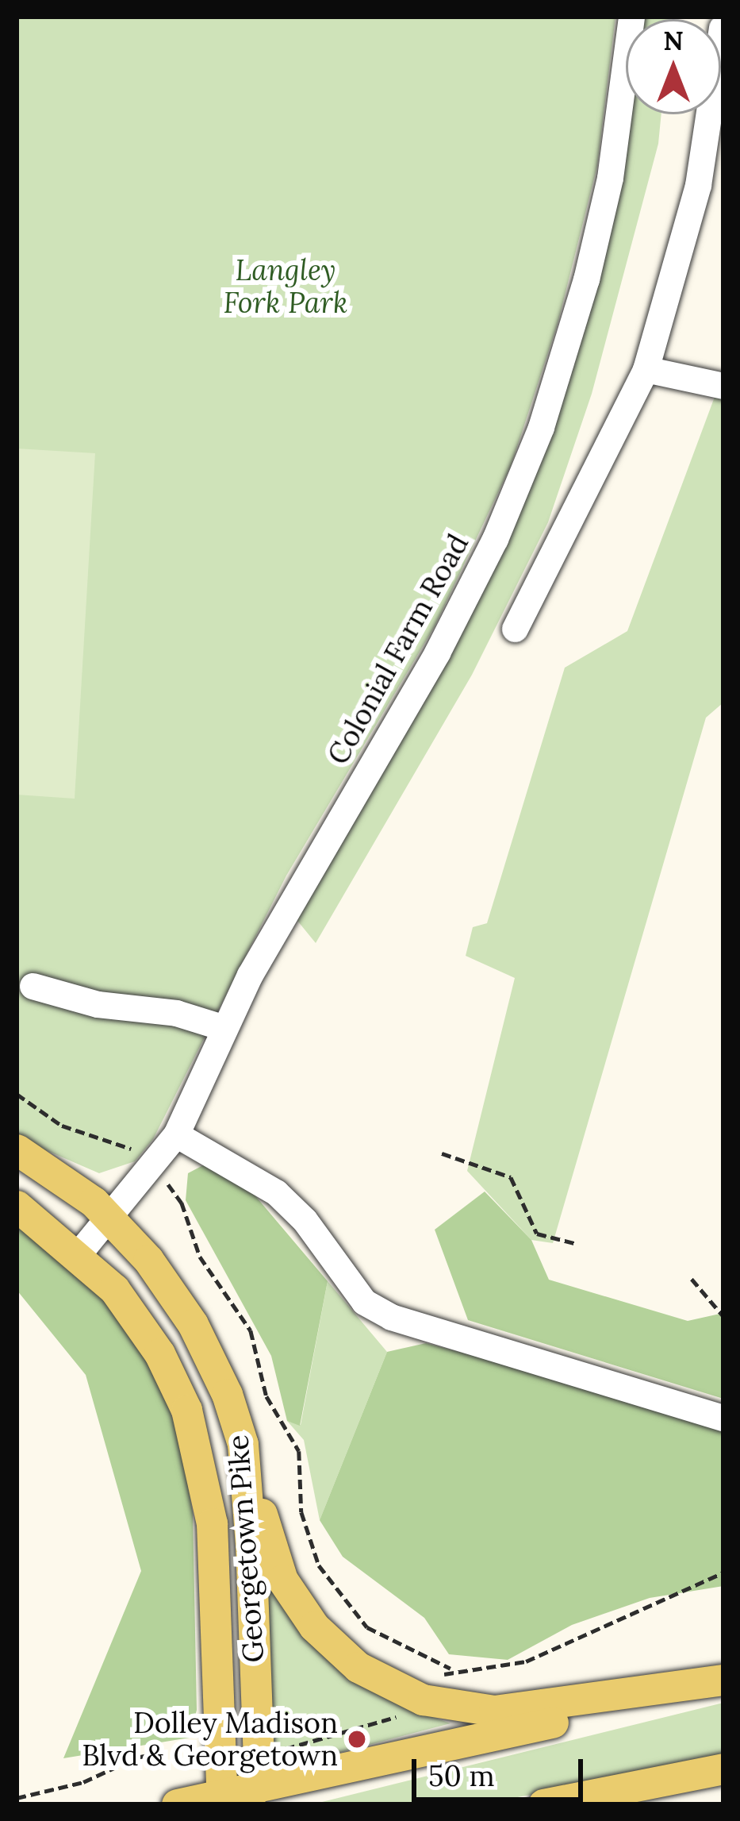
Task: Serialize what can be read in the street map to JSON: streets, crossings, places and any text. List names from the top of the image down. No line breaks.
{"streets":{"main road":["Georgetown Pike"],"street":["Colonial Farm Road"]},"crossings":[["Colonial Farm Road","Georgetown Pike"]],"parks":["Langley Fork Park"],"places":["Dolley Madison Blvd & Georgetown"],"scale_bar":"50 m","north":"top"}
